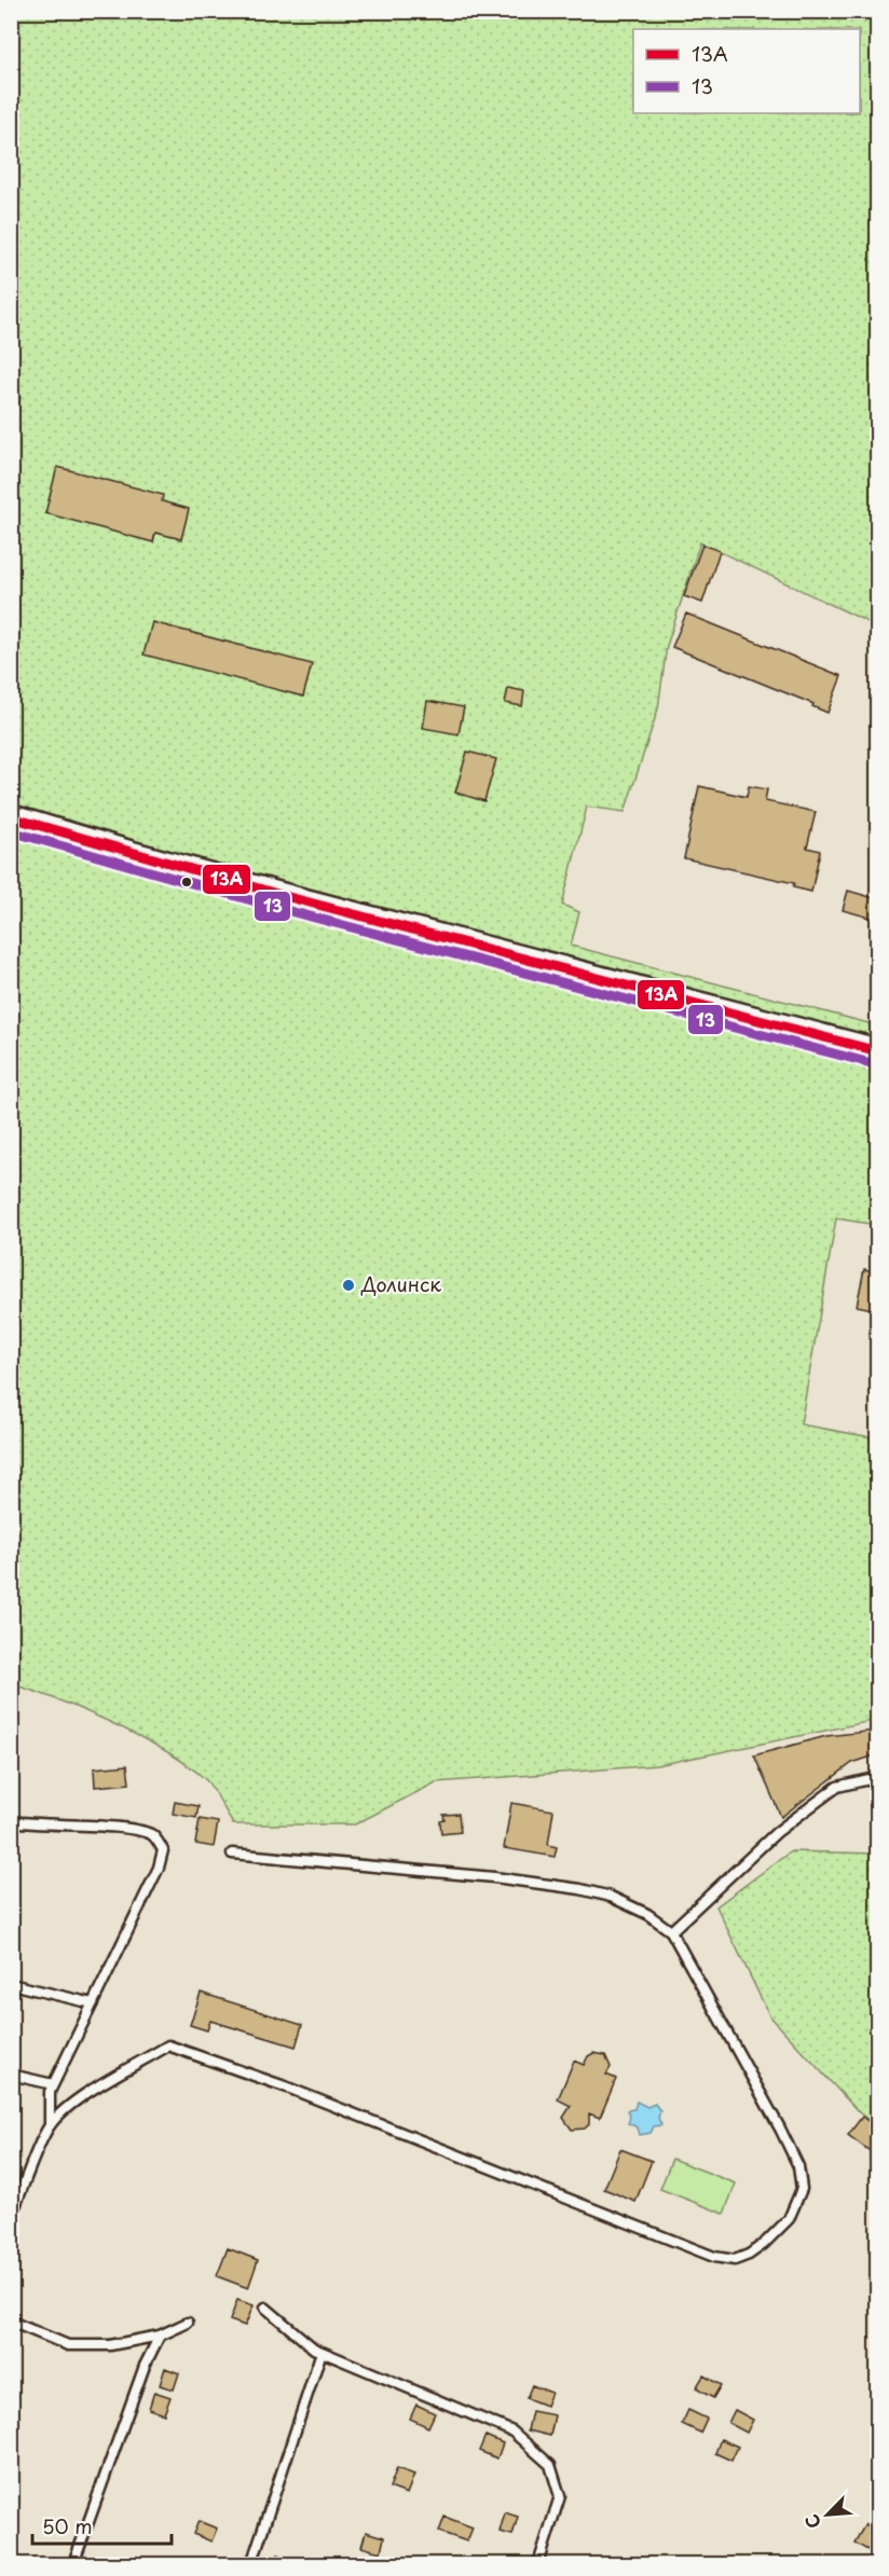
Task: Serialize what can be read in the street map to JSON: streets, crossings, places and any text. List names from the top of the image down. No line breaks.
{"places":["Долинск"],"lines":["transit line 13А","transit line 13"],"legend":["13А","13"],"scale_bar":"50 m","north":"bottom left"}
